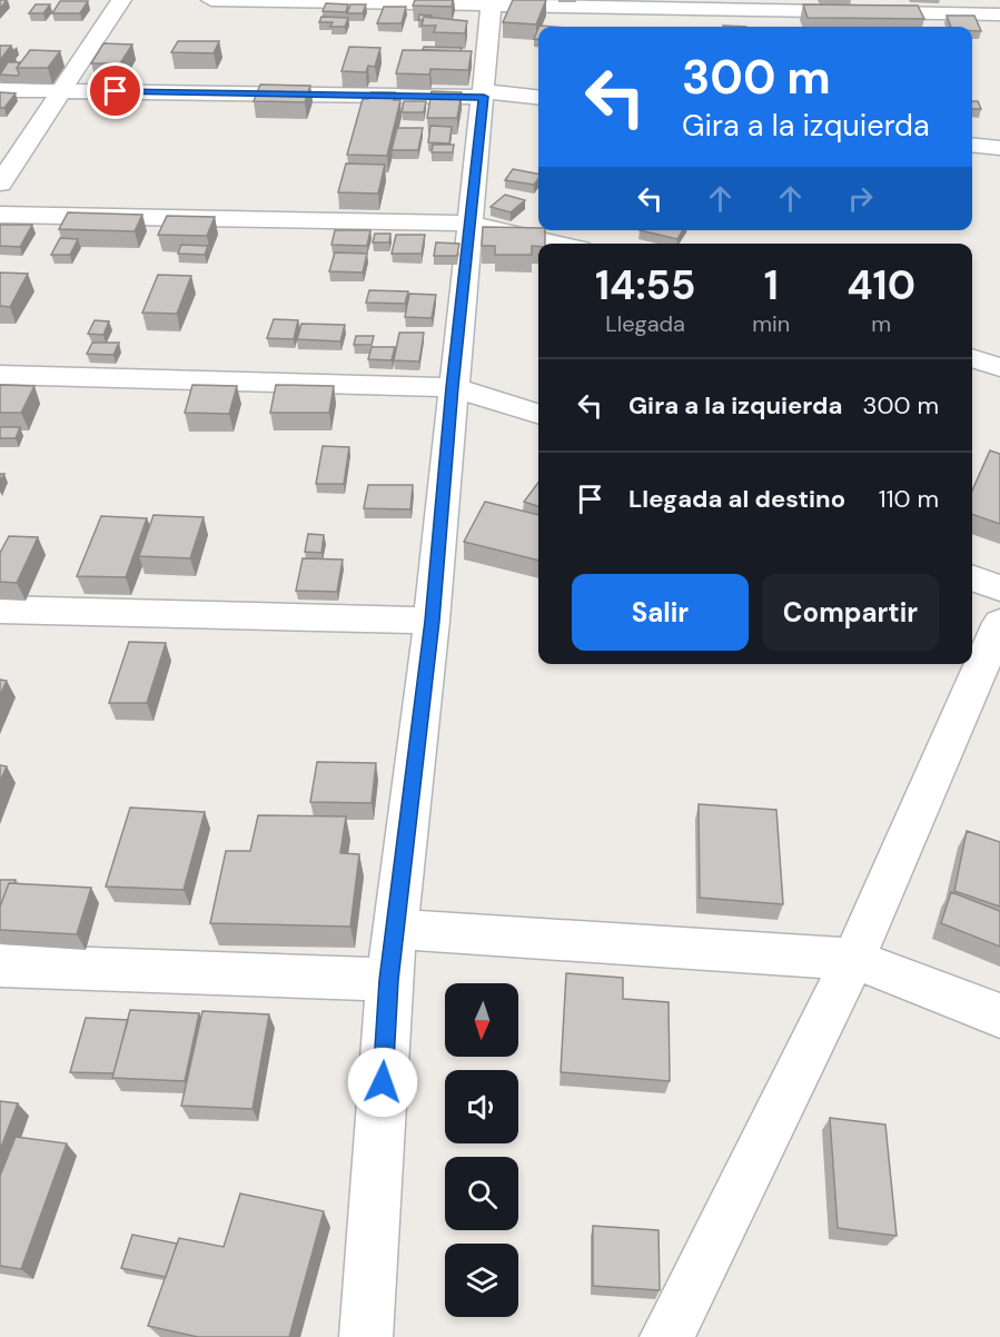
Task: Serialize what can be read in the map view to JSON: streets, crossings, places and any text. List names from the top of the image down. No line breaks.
{"north":"bottom","page":{"turn":["300 m","Gira a la izquierda"],"eta":["14:55","Llegada","1","min","410","m"],"list":[{"name":"Gira a la izquierda","value":"300 m"},{"name":"Llegada al destino","value":"110 m"}],"buttons":["Salir","Compartir"]}}
